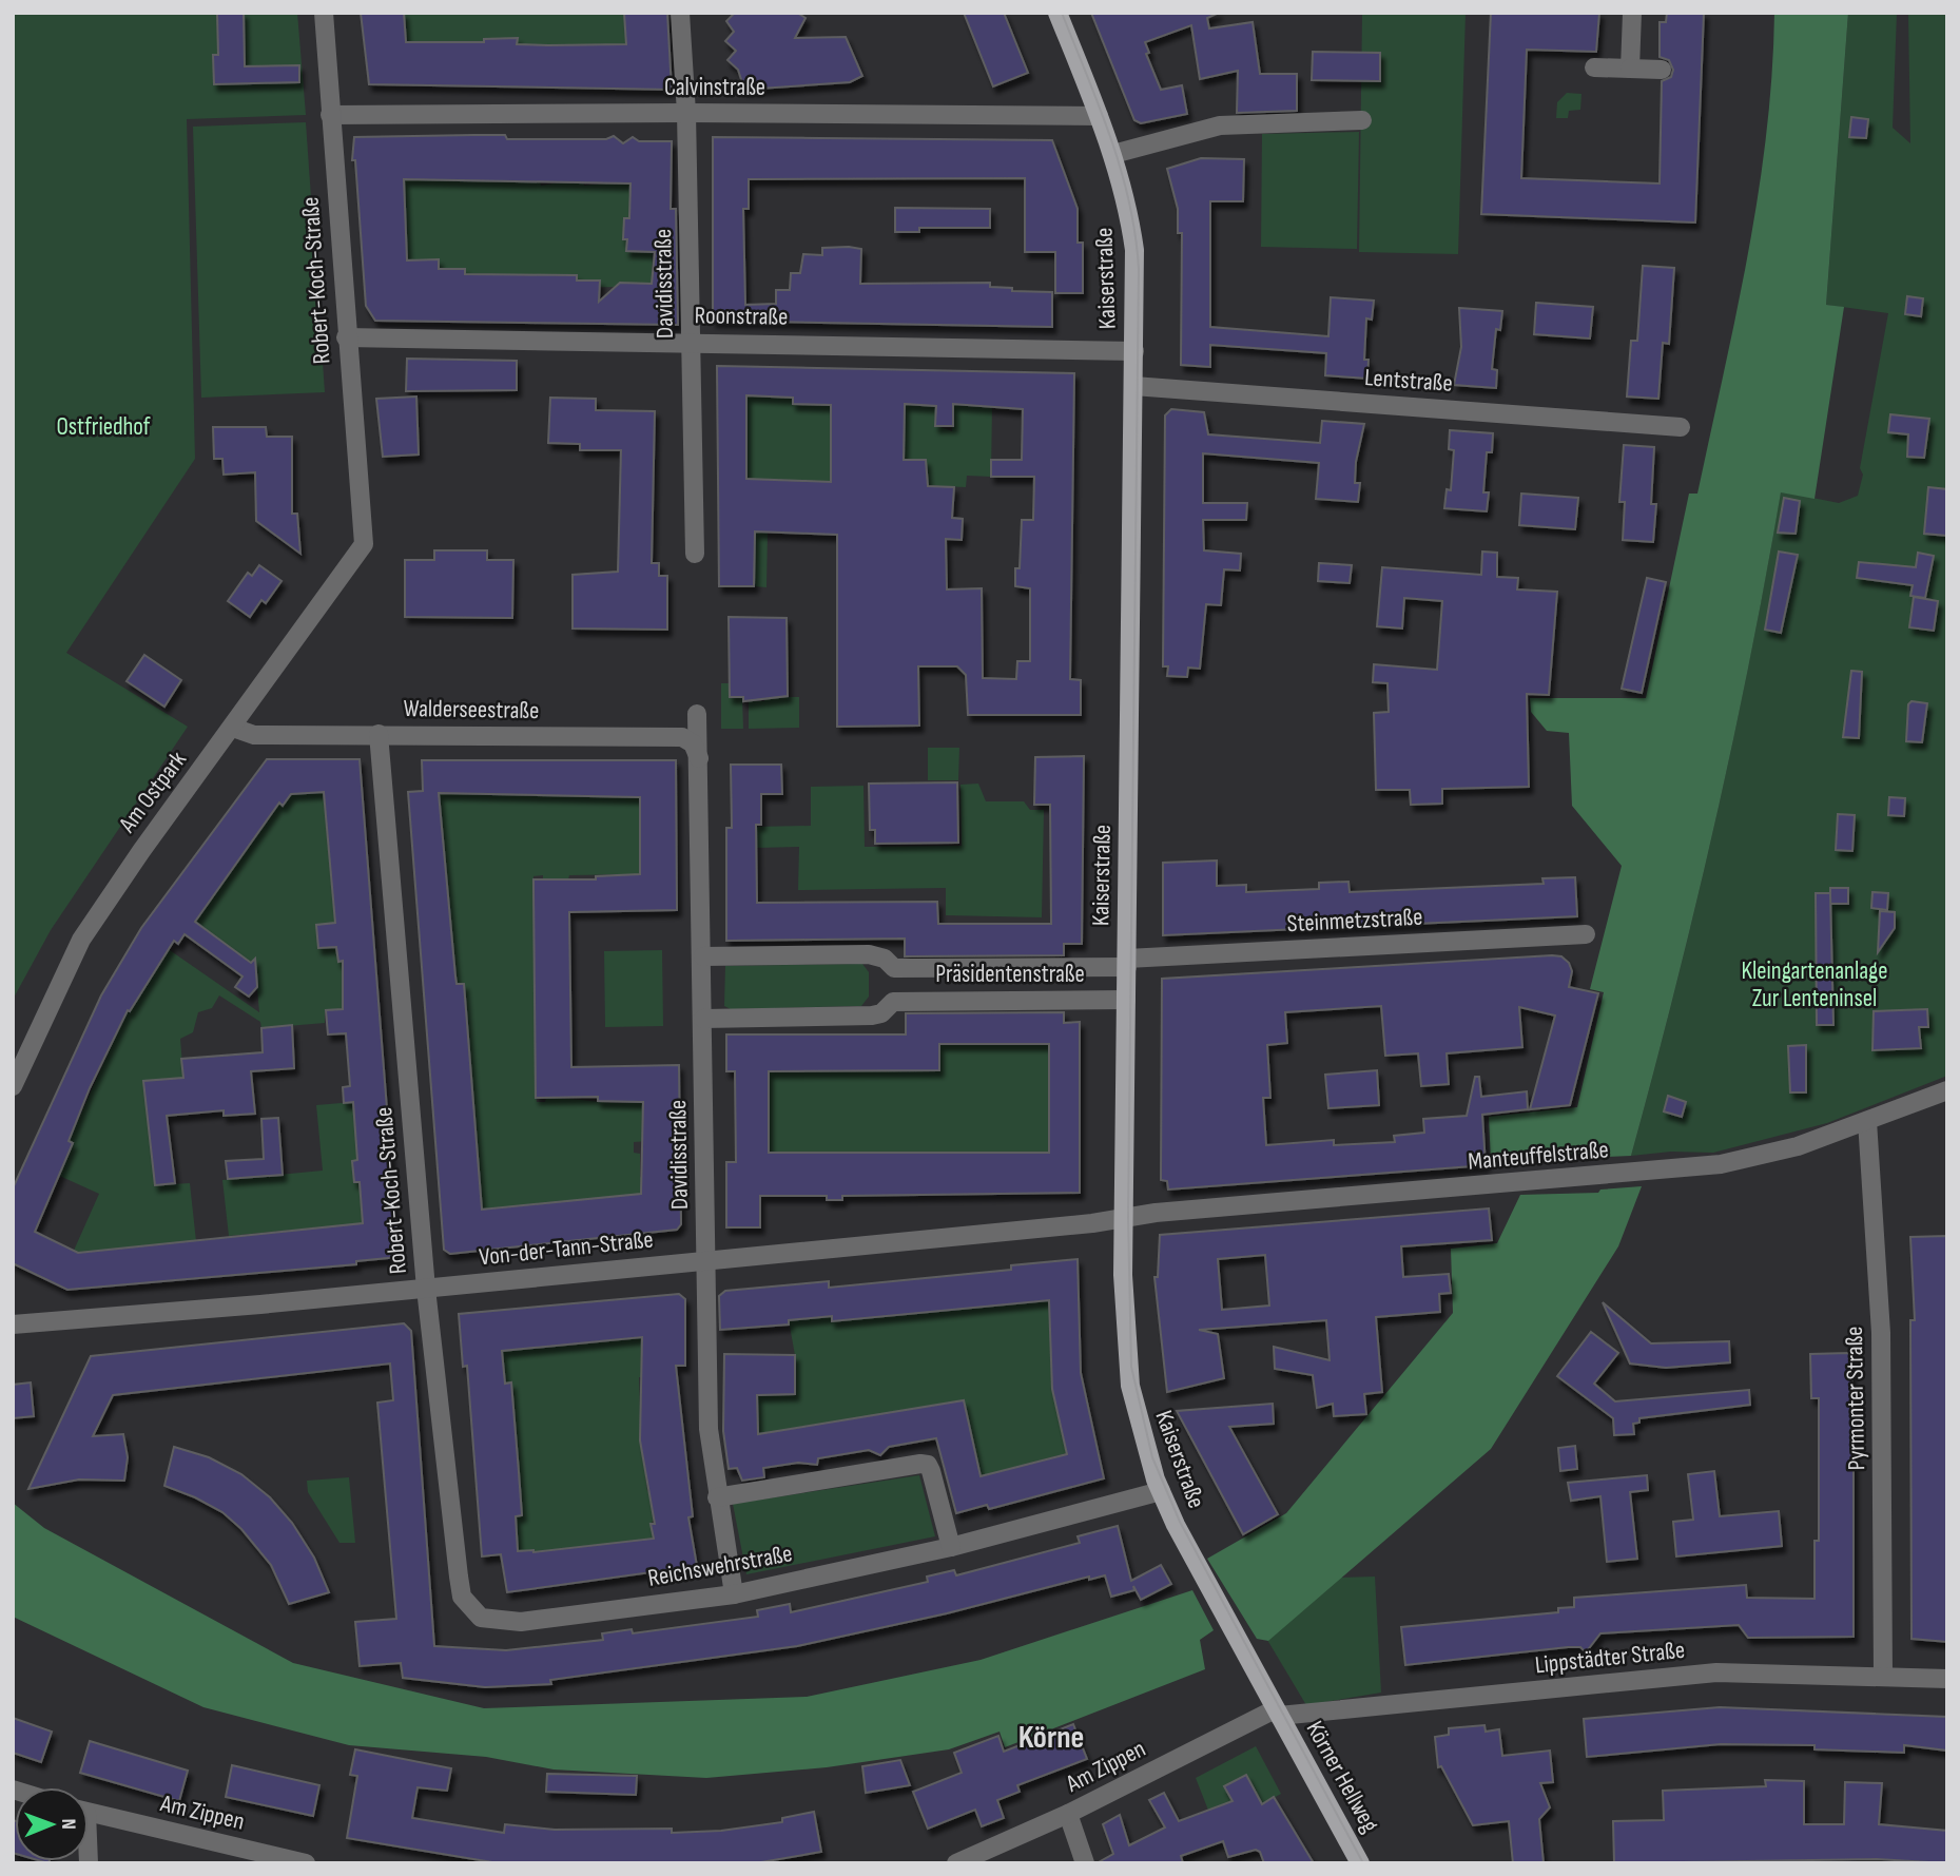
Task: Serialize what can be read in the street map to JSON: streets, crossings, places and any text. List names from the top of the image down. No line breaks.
{"streets":{"main road":["Kaiserstraße","Körner Hellweg"],"street":["Calvinstraße","Robert-Koch-Straße","Davidisstraße","Roonstraße","Lentstraße","Walderseestraße","Am Ostpark","Steinmetzstraße","Präsidentenstraße","Manteuffelstraße","Von-der-Tann-Straße","Pyrmonter Straße","Reichswehrstraße","Lippstädter Straße","Am Zippen"]},"crossings":[["Calvinstraße","Kaiserstraße"],["Calvinstraße","Robert-Koch-Straße"],["Calvinstraße","Davidisstraße"],["Kaiserstraße","Roonstraße"],["Kaiserstraße","Lentstraße"],["Kaiserstraße","Steinmetzstraße"],["Kaiserstraße","Präsidentenstraße"],["Kaiserstraße","Manteuffelstraße"],["Kaiserstraße","Von-der-Tann-Straße"],["Kaiserstraße","Reichswehrstraße"],["Kaiserstraße","Lippstädter Straße"],["Kaiserstraße","Am Zippen"],["Kaiserstraße","Körner Hellweg"],["Robert-Koch-Straße","Roonstraße"],["Robert-Koch-Straße","Walderseestraße"],["Robert-Koch-Straße","Am Ostpark"],["Robert-Koch-Straße","Von-der-Tann-Straße"],["Robert-Koch-Straße","Reichswehrstraße"],["Davidisstraße","Roonstraße"],["Davidisstraße","Walderseestraße"],["Davidisstraße","Präsidentenstraße"],["Davidisstraße","Von-der-Tann-Straße"],["Davidisstraße","Reichswehrstraße"],["Walderseestraße","Am Ostpark"],["Steinmetzstraße","Präsidentenstraße"],["Manteuffelstraße","Von-der-Tann-Straße"],["Manteuffelstraße","Pyrmonter Straße"],["Pyrmonter Straße","Lippstädter Straße"],["Lippstädter Straße","Am Zippen"],["Lippstädter Straße","Körner Hellweg"],["Am Zippen","Körner Hellweg"]],"districts":["Körne"],"parks":["Ostfriedhof","Kleingartenanlage Zur Lenteninsel"],"north":"right"}
